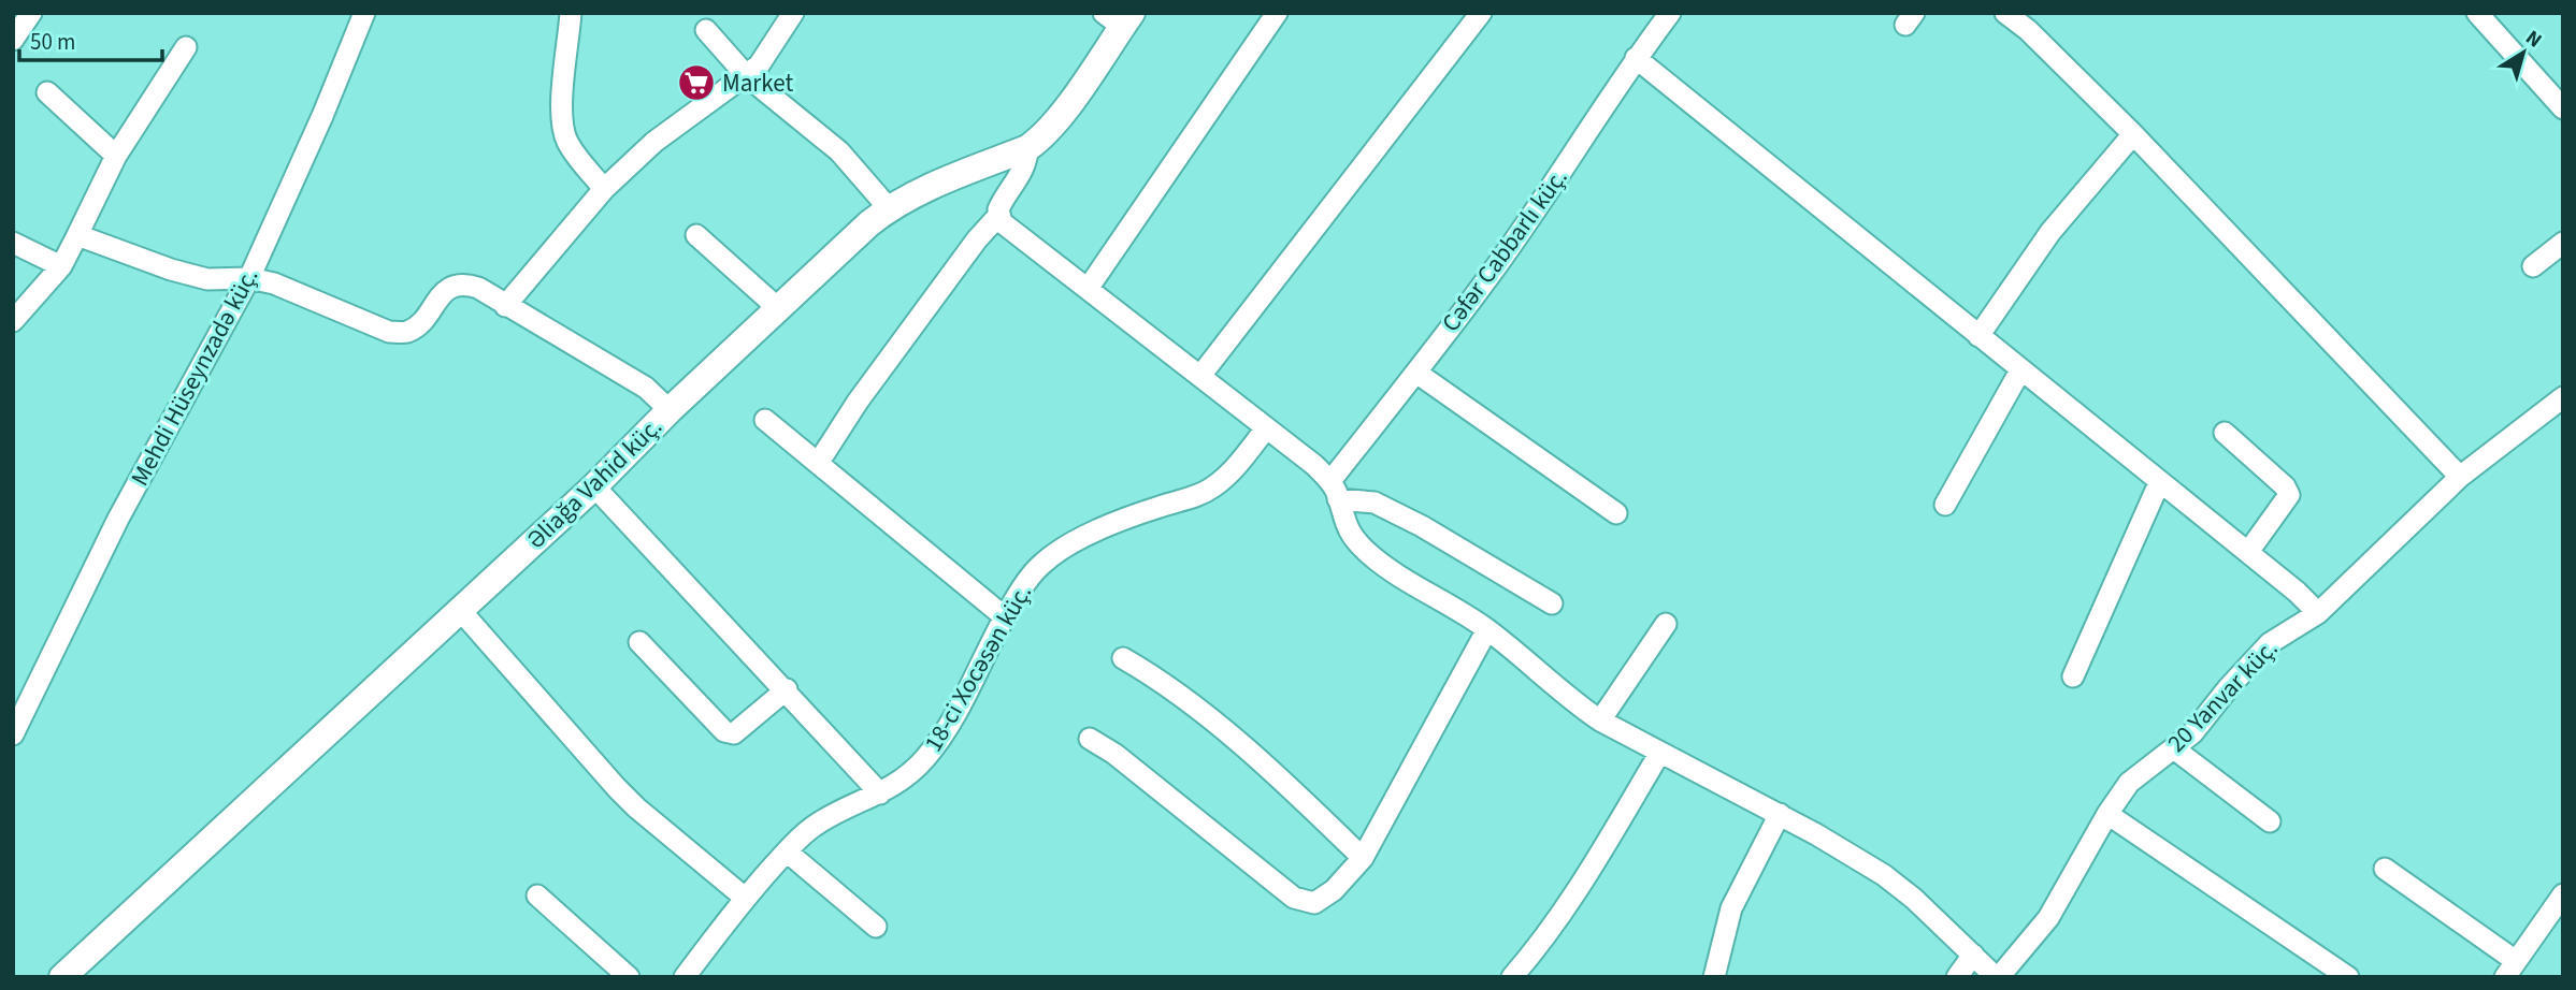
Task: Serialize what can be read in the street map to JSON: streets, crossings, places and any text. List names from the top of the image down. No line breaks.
{"streets":{"street":["Cəfər Cabbarlı küç.","Mehdi Hüseynzadə küç.","Əliağa Vahid küç.","18-ci Xocəsən küç.","20 Yanvar küç."]},"places":{"supermarket":["Market"]},"scale_bar":"50 m","north":"top right"}
